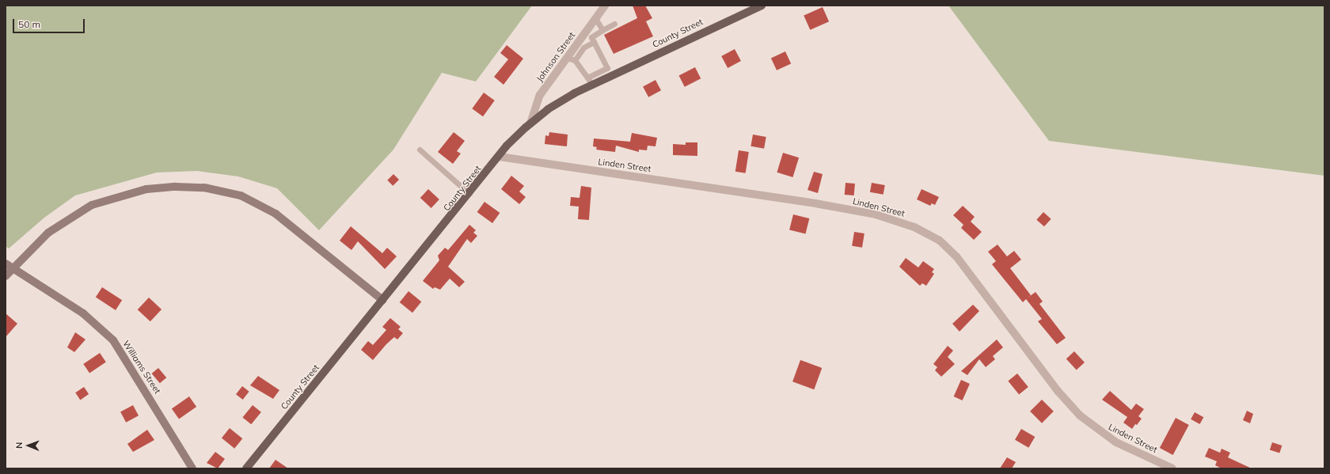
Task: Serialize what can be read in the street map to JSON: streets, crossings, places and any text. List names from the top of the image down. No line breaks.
{"streets":{"main road":["County Street"],"street":["Johnson Street","Linden Street","Williams Street"]},"crossings":[["County Street","Johnson Street"],["County Street","Linden Street"]],"scale_bar":"50 m","north":"left"}
